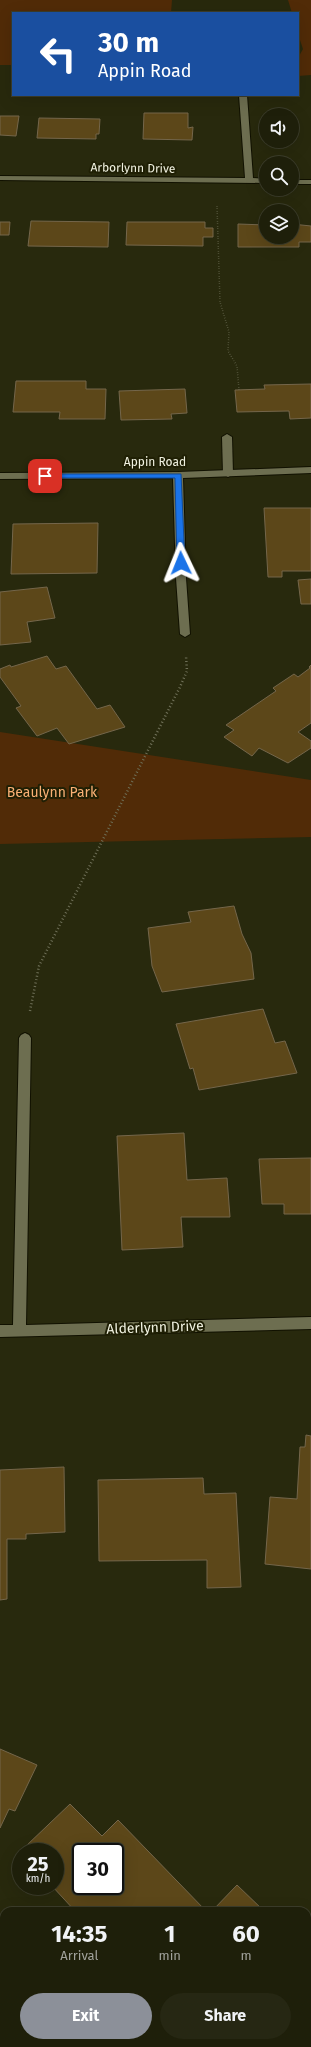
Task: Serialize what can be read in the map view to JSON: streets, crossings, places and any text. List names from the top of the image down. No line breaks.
{"streets":{"street":["Arborlynn Drive","Appin Road","Alderlynn Drive"]},"parks":["Beaulynn Park"],"page":{"turn":["30 m","Appin Road"],"speed":"25 km/h","limit":"30","eta":["14:35","Arrival","1","min","60","m"],"buttons":["Exit","Share"]}}
